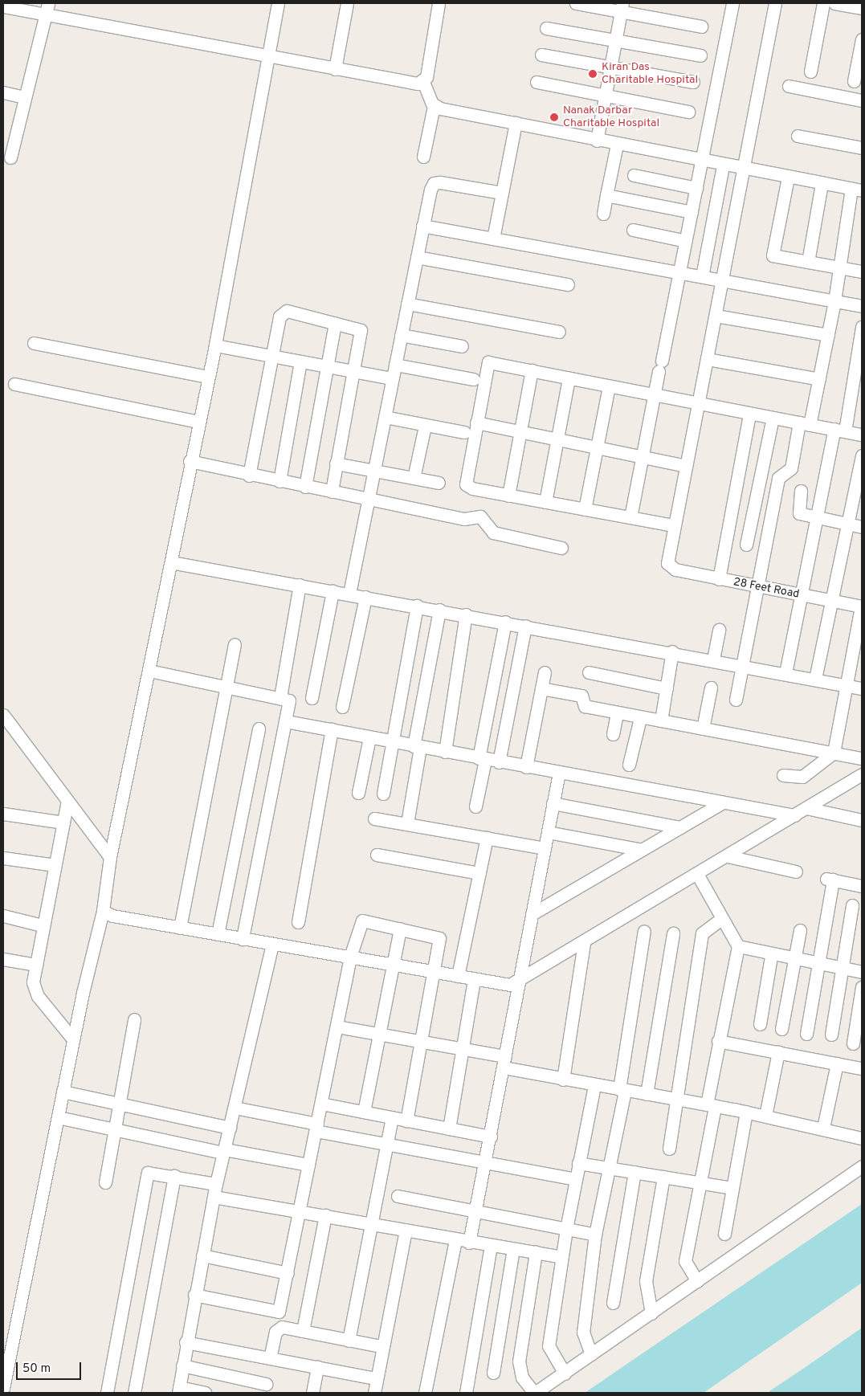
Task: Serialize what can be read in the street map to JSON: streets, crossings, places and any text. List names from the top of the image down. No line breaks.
{"streets":{"street":["28 Feet Road"]},"places":["Kiran Das Charitable Hospital","Nanak Darbar Charitable Hospital"],"scale_bar":"50 m"}
